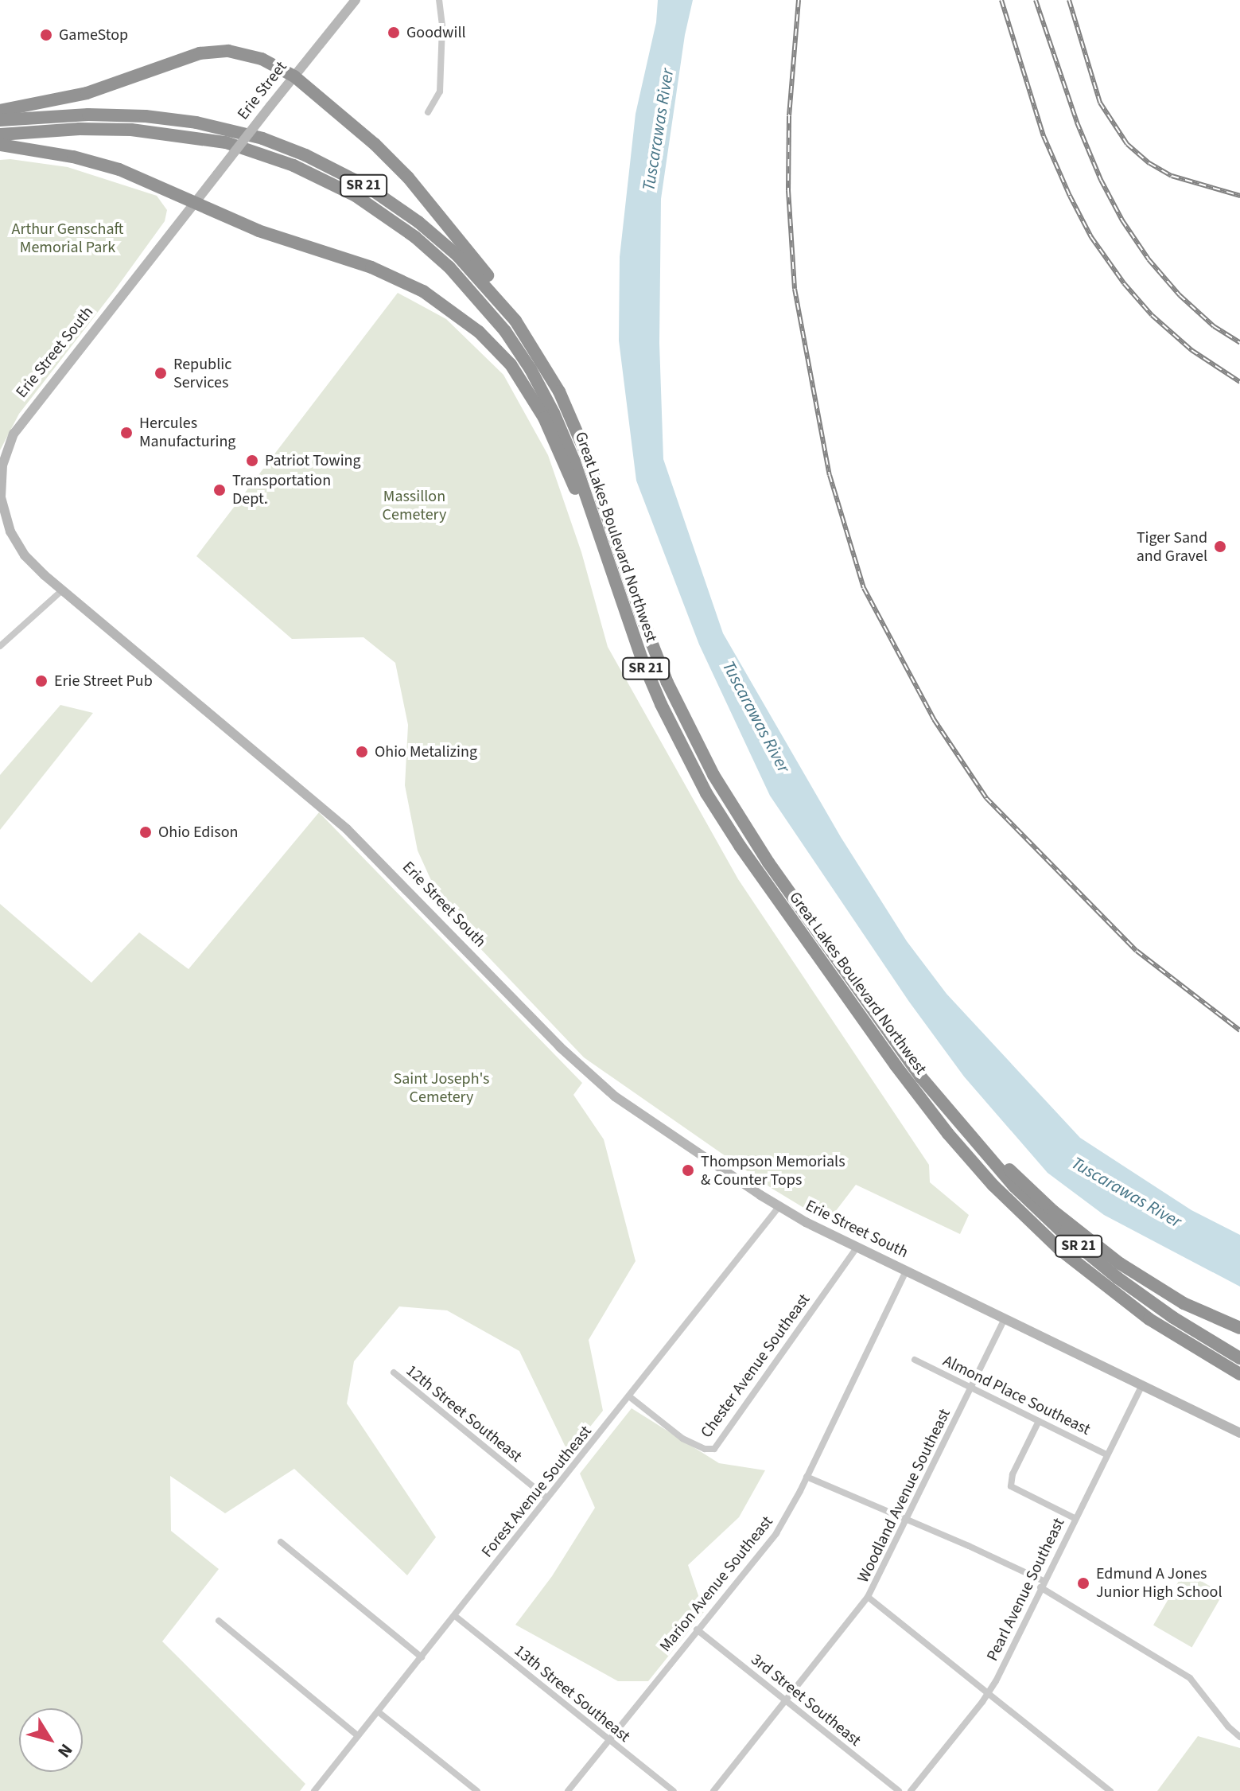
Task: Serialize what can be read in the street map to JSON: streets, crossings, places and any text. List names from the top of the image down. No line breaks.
{"streets":{"highway":["SR 21","Great Lakes Boulevard Northwest"],"main road":["Erie Street","Erie Street South"],"street":["Chester Avenue Southeast","Almond Place Southeast","12th Street Southeast","Forest Avenue Southeast","Woodland Avenue Southeast","Marion Avenue Southeast","Pearl Avenue Southeast","13th Street Southeast","3rd Street Southeast"]},"crossings":[["Erie Street","Erie Street South"],["Erie Street South","Chester Avenue Southeast"],["Erie Street South","Forest Avenue Southeast"],["Erie Street South","Woodland Avenue Southeast"],["Erie Street South","Marion Avenue Southeast"],["Erie Street South","Pearl Avenue Southeast"],["Chester Avenue Southeast","Forest Avenue Southeast"],["Almond Place Southeast","Woodland Avenue Southeast"],["Almond Place Southeast","Pearl Avenue Southeast"],["12th Street Southeast","Forest Avenue Southeast"],["Forest Avenue Southeast","13th Street Southeast"],["Woodland Avenue Southeast","3rd Street Southeast"],["Marion Avenue Southeast","13th Street Southeast"],["Marion Avenue Southeast","3rd Street Southeast"]],"water":["Tuscarawas River"],"parks":["Arthur Genschaft Memorial Park","Massillon Cemetery","Saint Joseph's Cemetery"],"places":["Goodwill","GameStop","Republic Services","Hercules Manufacturing","Patriot Towing","Transportation Dept.","Tiger Sand and Gravel","Erie Street Pub","Ohio Metalizing","Ohio Edison","Thompson Memorials & Counter Tops","Edmund A Jones Junior High School"],"north":"bottom right"}
